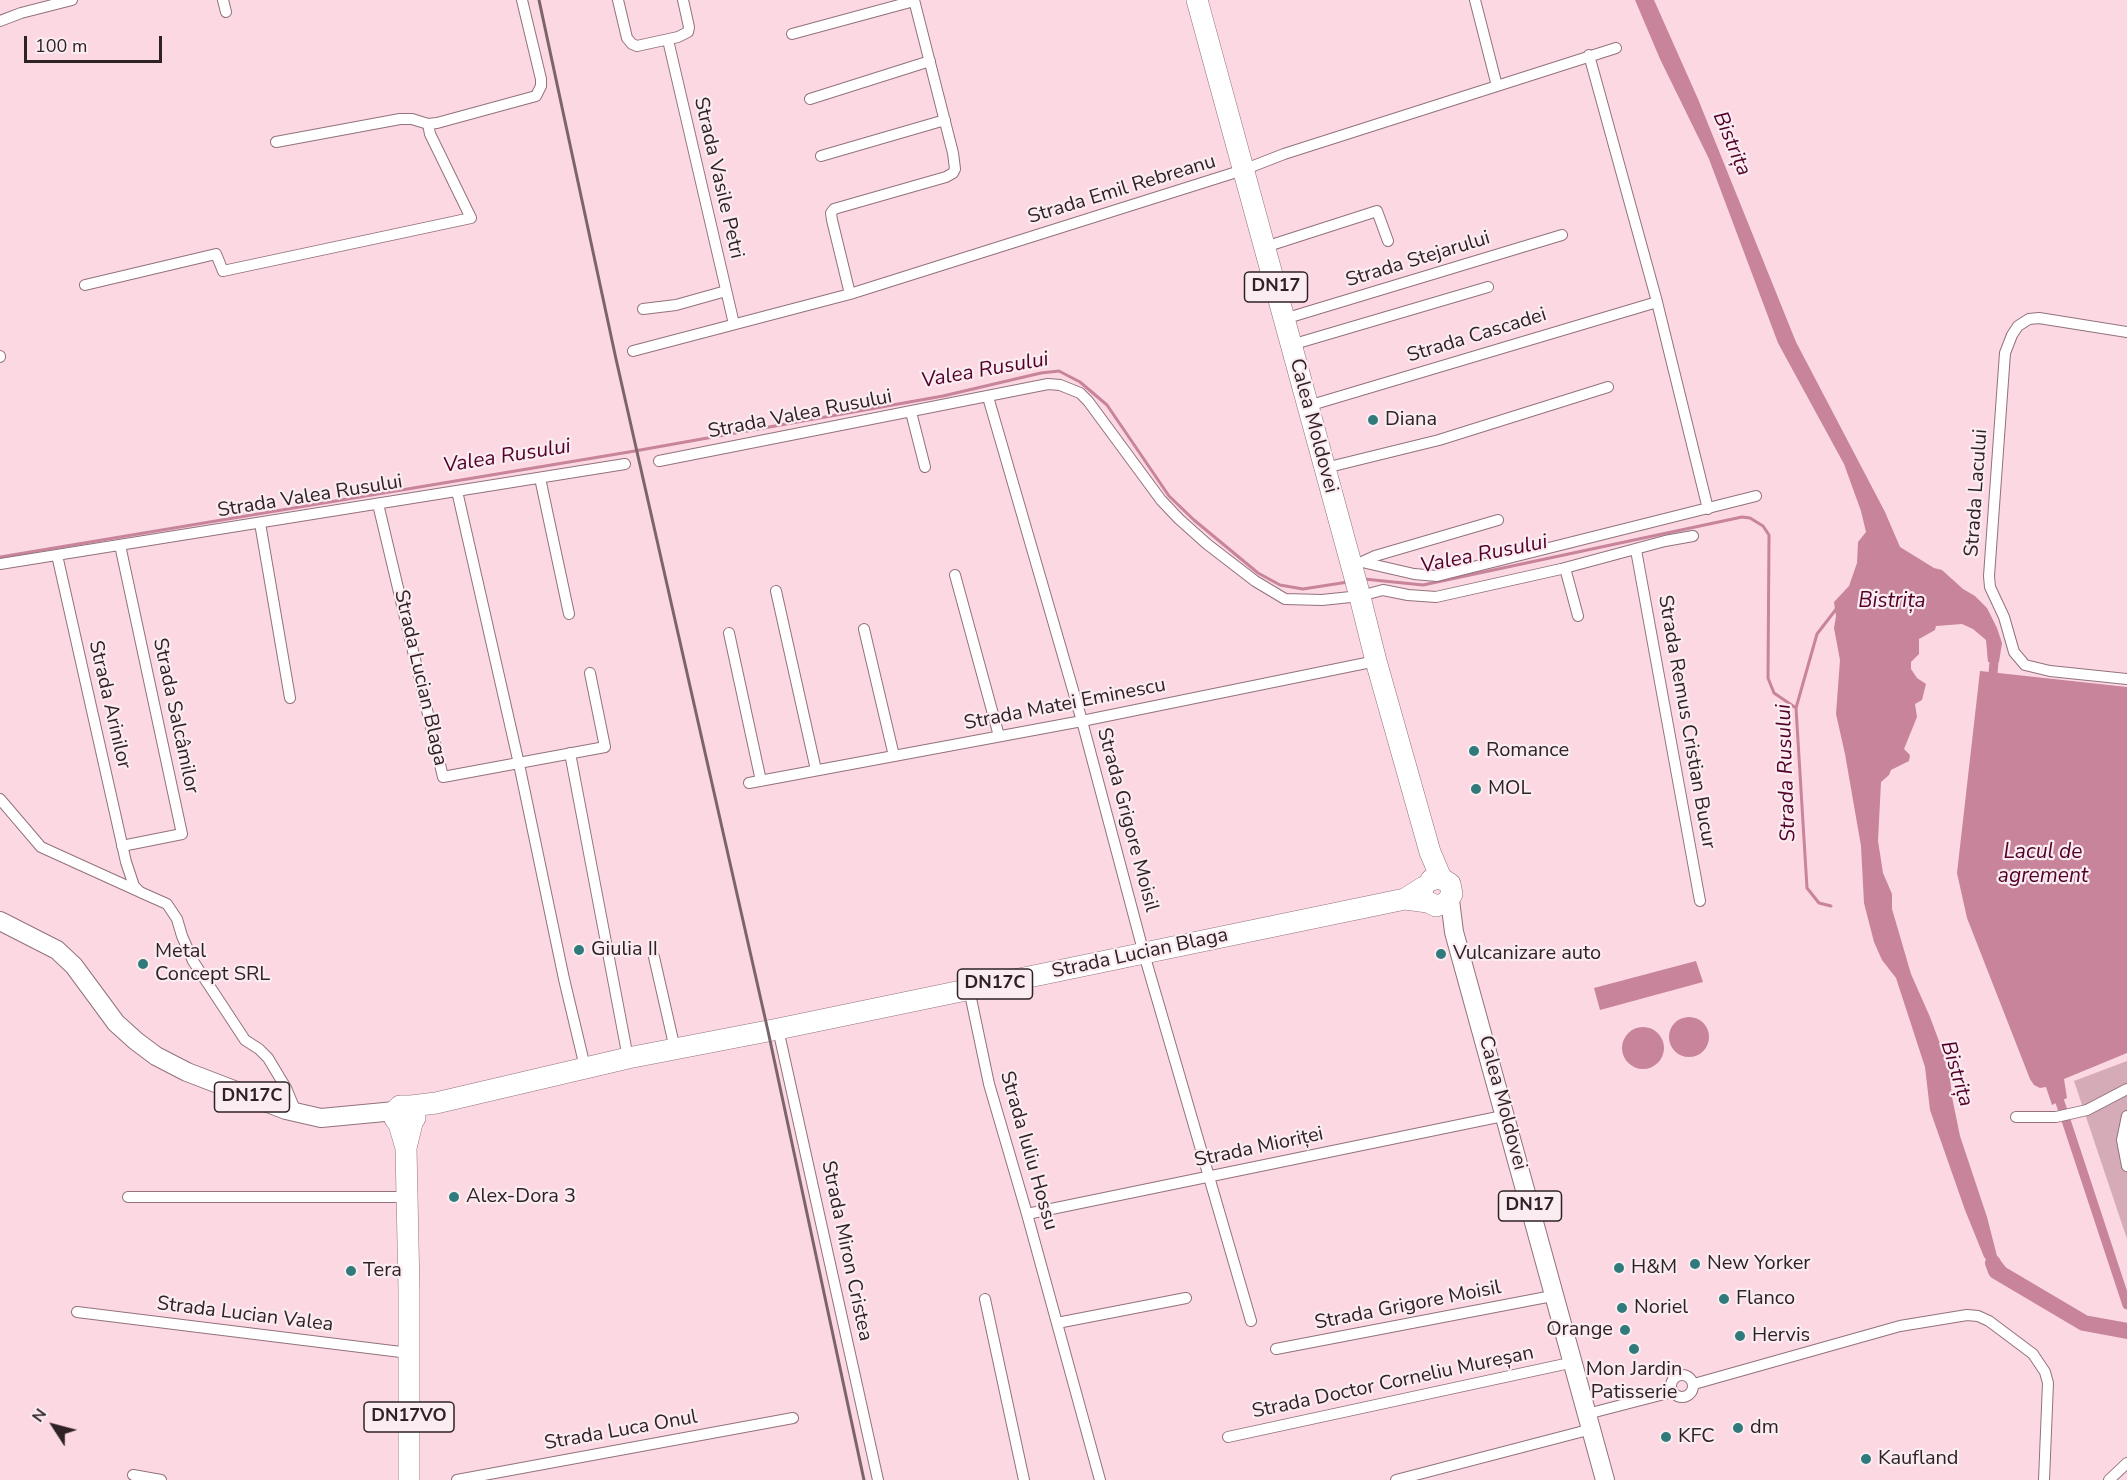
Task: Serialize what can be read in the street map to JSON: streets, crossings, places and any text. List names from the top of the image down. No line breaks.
{"streets":{"highway":["DN17","Calea Moldovei","Strada Lucian Blaga","DN17C","DN17VO"],"street":["Strada Vasile Petri","Strada Emil Rebreanu","Strada Stejarului","Strada Cascadei","Strada Valea Rusului","Strada Lacului","Strada Arinilor","Strada Matei Eminescu","Strada Salcâmilor","Strada Remus Cristian Bucur","Strada Grigore Moisil","Strada Mioriței","Strada Iuliu Hossu","Strada Miron Cristea","Strada Lucian Valea","Strada Doctor Corneliu Mureșan","Strada Luca Onul"]},"crossings":[["Strada Vasile Petri","Strada Emil Rebreanu"],["Strada Emil Rebreanu","Calea Moldovei"],["Strada Stejarului","Calea Moldovei"],["Strada Cascadei","Calea Moldovei"],["Strada Valea Rusului","Calea Moldovei"],["Strada Valea Rusului","Strada Lucian Blaga"],["Strada Valea Rusului","Strada Arinilor"],["Strada Valea Rusului","Strada Salcâmilor"],["Strada Valea Rusului","Strada Grigore Moisil"],["Calea Moldovei","Strada Lucian Blaga"],["Calea Moldovei","Strada Matei Eminescu"],["Calea Moldovei","Strada Grigore Moisil"],["Calea Moldovei","Strada Mioriței"],["Calea Moldovei","Strada Doctor Corneliu Mureșan"],["Strada Lucian Blaga","Strada Grigore Moisil"],["Strada Lucian Blaga","DN17C"],["Strada Lucian Blaga","Strada Iuliu Hossu"],["Strada Lucian Blaga","Strada Miron Cristea"],["Strada Lucian Blaga","DN17VO"],["Strada Arinilor","Strada Salcâmilor"],["Strada Matei Eminescu","Strada Grigore Moisil"],["Strada Grigore Moisil","Strada Mioriței"],["DN17C","DN17VO"],["Strada Mioriței","Strada Iuliu Hossu"],["Strada Lucian Valea","DN17VO"]],"water":["Bistrița","Valea Rusului","Strada Rusului","Lacul de agrement"],"places":["Diana","Romance","MOL","Giulia II","Vulcanizare auto","Metal Concept SRL","Alex-Dora 3","New Yorker","H&M","Tera","Flanco","Noriel","Orange","Hervis","Mon Jardin Patisserie","dm","KFC","Kaufland"],"scale_bar":"100 m","north":"top left"}
